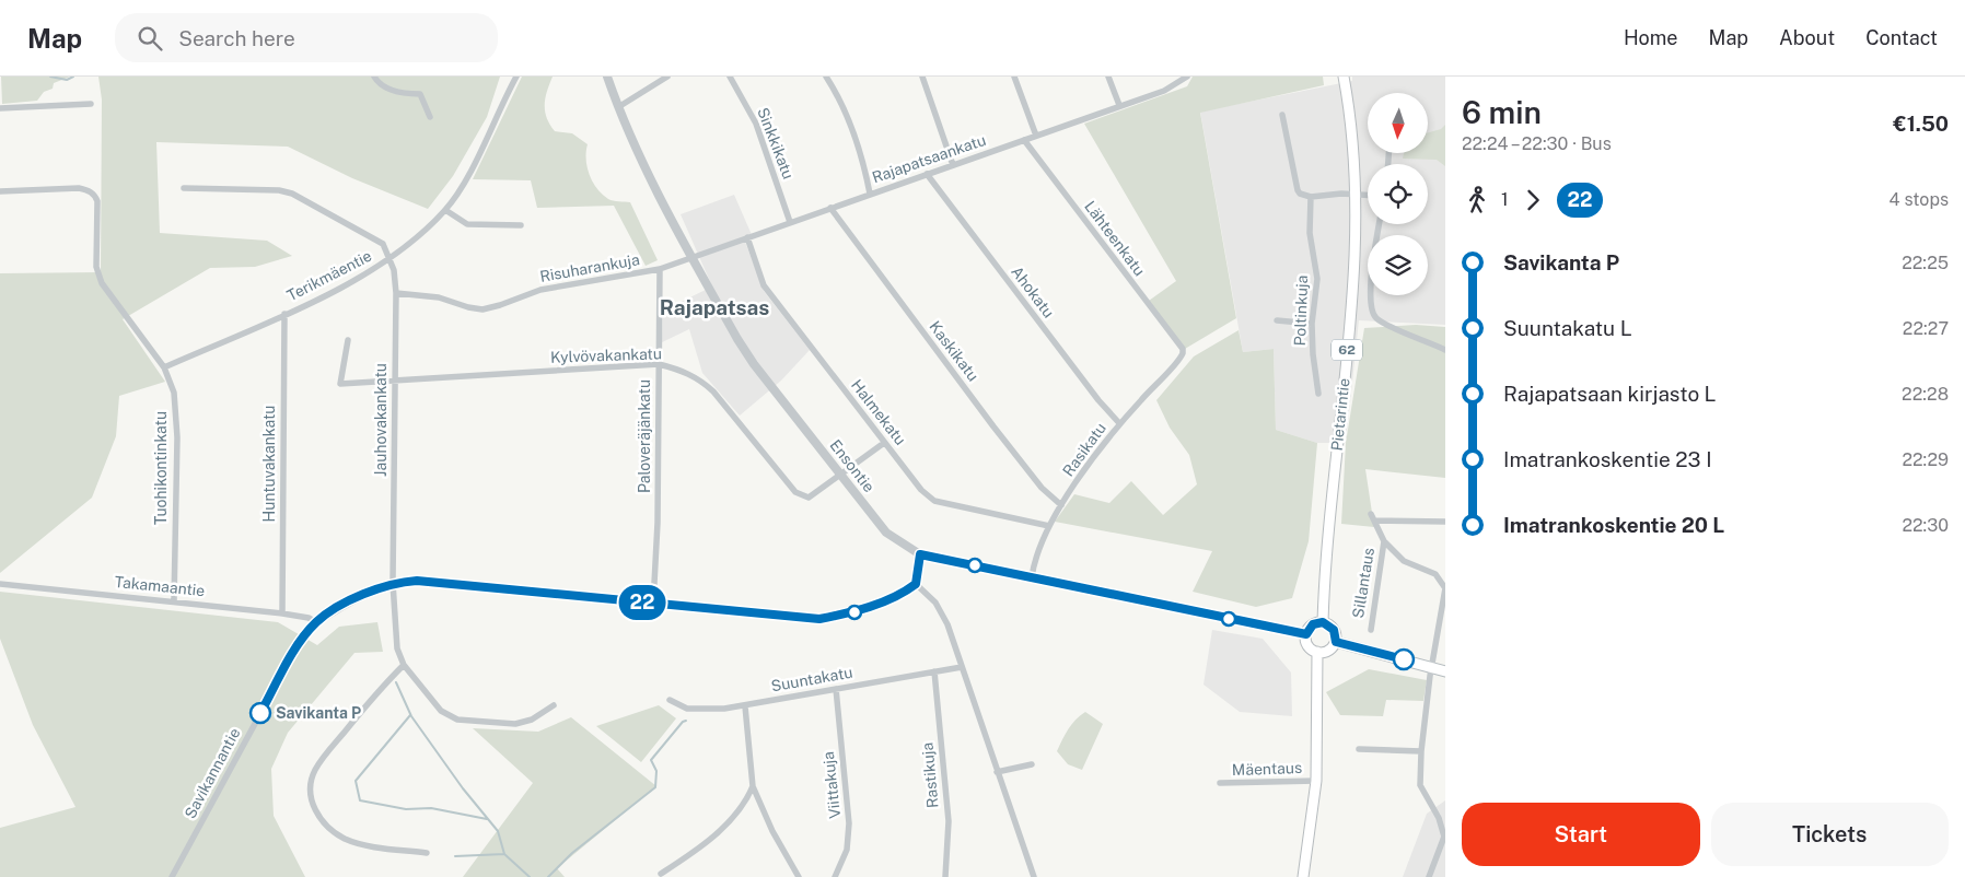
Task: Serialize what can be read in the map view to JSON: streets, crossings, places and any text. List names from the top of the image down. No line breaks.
{"streets":{"main road":["62","Pietarintie"],"street":["Sinkkikatu","Rajapatsaankatu","Lähteenkatu","Risuharankuja","Terikmäentie","Ahokatu","Poltinkuja","Kaskikatu","Kylvövakankatu","Halmekatu","Jauhovakankatu","Paloveräjänkatu","Rasikatu","Huntuvakankatu","Ensontie","Tuohikontinkatu","Sillantaus","Takamaantie","Suuntakatu","Mäentaus","Savikannantie","Rastikuja","Viittakuja"]},"crossings":[["Sinkkikatu","Rajapatsaankatu"],["Rajapatsaankatu","Lähteenkatu"],["Rajapatsaankatu","Risuharankuja"],["Rajapatsaankatu","Ahokatu"],["Rajapatsaankatu","Kaskikatu"],["Rajapatsaankatu","Halmekatu"],["Rajapatsaankatu","Ensontie"],["Lähteenkatu","Rasikatu"],["Risuharankuja","Jauhovakankatu"],["Risuharankuja","Paloveräjänkatu"],["Risuharankuja","Ensontie"],["Terikmäentie","Jauhovakankatu"],["Terikmäentie","Huntuvakankatu"],["Terikmäentie","Tuohikontinkatu"],["Ahokatu","Rasikatu"],["Kaskikatu","Rasikatu"],["Kylvövakankatu","Halmekatu"],["Kylvövakankatu","Jauhovakankatu"],["Kylvövakankatu","Paloveräjänkatu"],["Kylvövakankatu","Ensontie"],["Halmekatu","Rasikatu"],["Jauhovakankatu","Savikannantie"],["Paloveräjänkatu","Savikannantie"],["Huntuvakankatu","Takamaantie"],["Tuohikontinkatu","Takamaantie"],["Takamaantie","Savikannantie"],["Suuntakatu","Rastikuja"],["Suuntakatu","Viittakuja"]],"districts":["Rajapatsas"],"places":["Savikanta P"],"lines":["bus line 22"],"north":"bottom","page":{"header":"Map","search":"Search here","nav":["Home","Map","About","Contact"],"on_map":"22","heading":["6 min","22:24 – 22:30 · Bus","€1.50"],"legs":["1","22","4 stops"],"list":[{"name":"Savikanta P","value":"22:25"},{"name":"Suuntakatu L","value":"22:27"},{"name":"Rajapatsaan kirjasto L","value":"22:28"},{"name":"Imatrankoskentie 23 I","value":"22:29"},{"name":"Imatrankoskentie 20 L","value":"22:30"}],"buttons":["Start","Tickets"]}}
